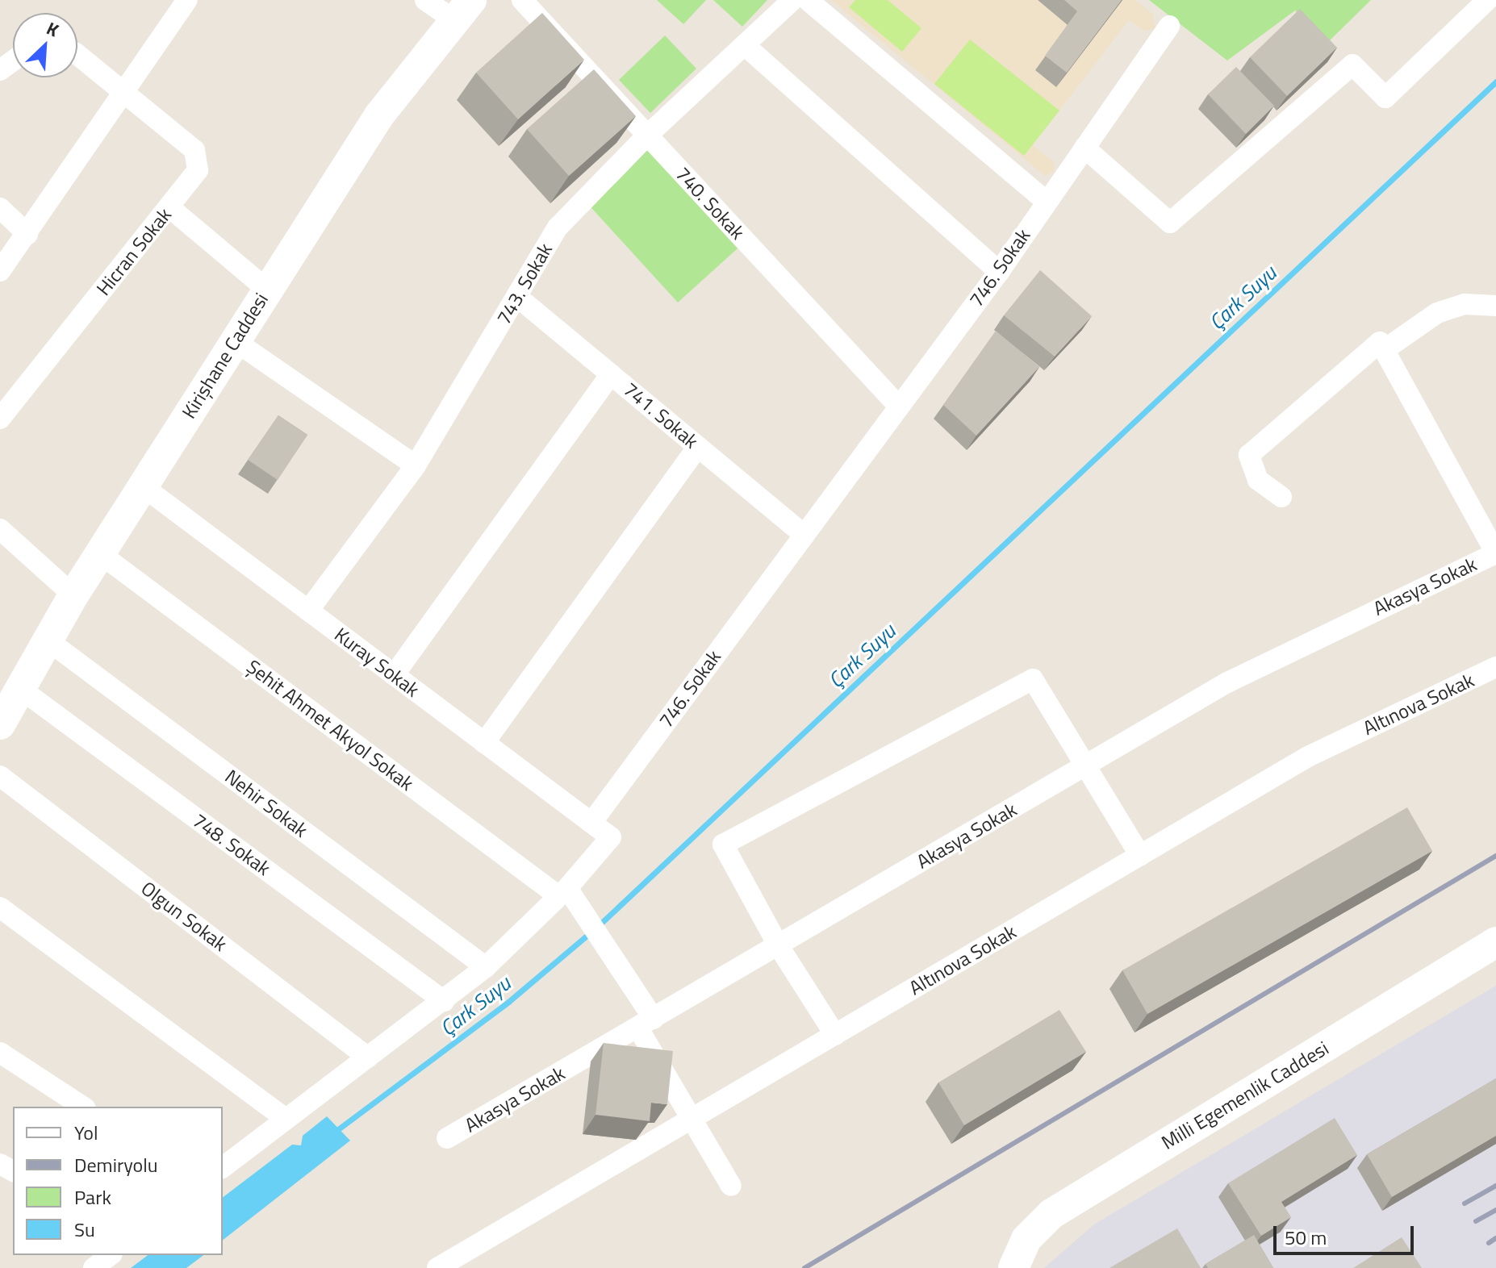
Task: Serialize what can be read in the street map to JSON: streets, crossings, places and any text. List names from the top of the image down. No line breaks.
{"streets":{"main road":["Kirişhane Caddesi","Milli Egemenlik Caddesi"],"street":["740. Sokak","Hicran Sokak","746. Sokak","743. Sokak","741. Sokak","Akasya Sokak","Kuray Sokak","Altınova Sokak","Şehit Ahmet Akyol Sokak","Nehir Sokak","748. Sokak","Olgun Sokak"]},"crossings":[["740. Sokak","746. Sokak"],["740. Sokak","743. Sokak"],["746. Sokak","741. Sokak"],["746. Sokak","Kuray Sokak"],["743. Sokak","741. Sokak"],["743. Sokak","Kuray Sokak"],["Kirişhane Caddesi","Kuray Sokak"],["Kirişhane Caddesi","Şehit Ahmet Akyol Sokak"],["Kirişhane Caddesi","Nehir Sokak"],["Kirişhane Caddesi","748. Sokak"],["Akasya Sokak","Şehit Ahmet Akyol Sokak"],["Kuray Sokak","Şehit Ahmet Akyol Sokak"],["Altınova Sokak","Şehit Ahmet Akyol Sokak"]],"water":["Çark Suyu"],"legend":["Yol","Demiryolu","Park","Su"],"scale_bar":"50 m","north":"top right"}
